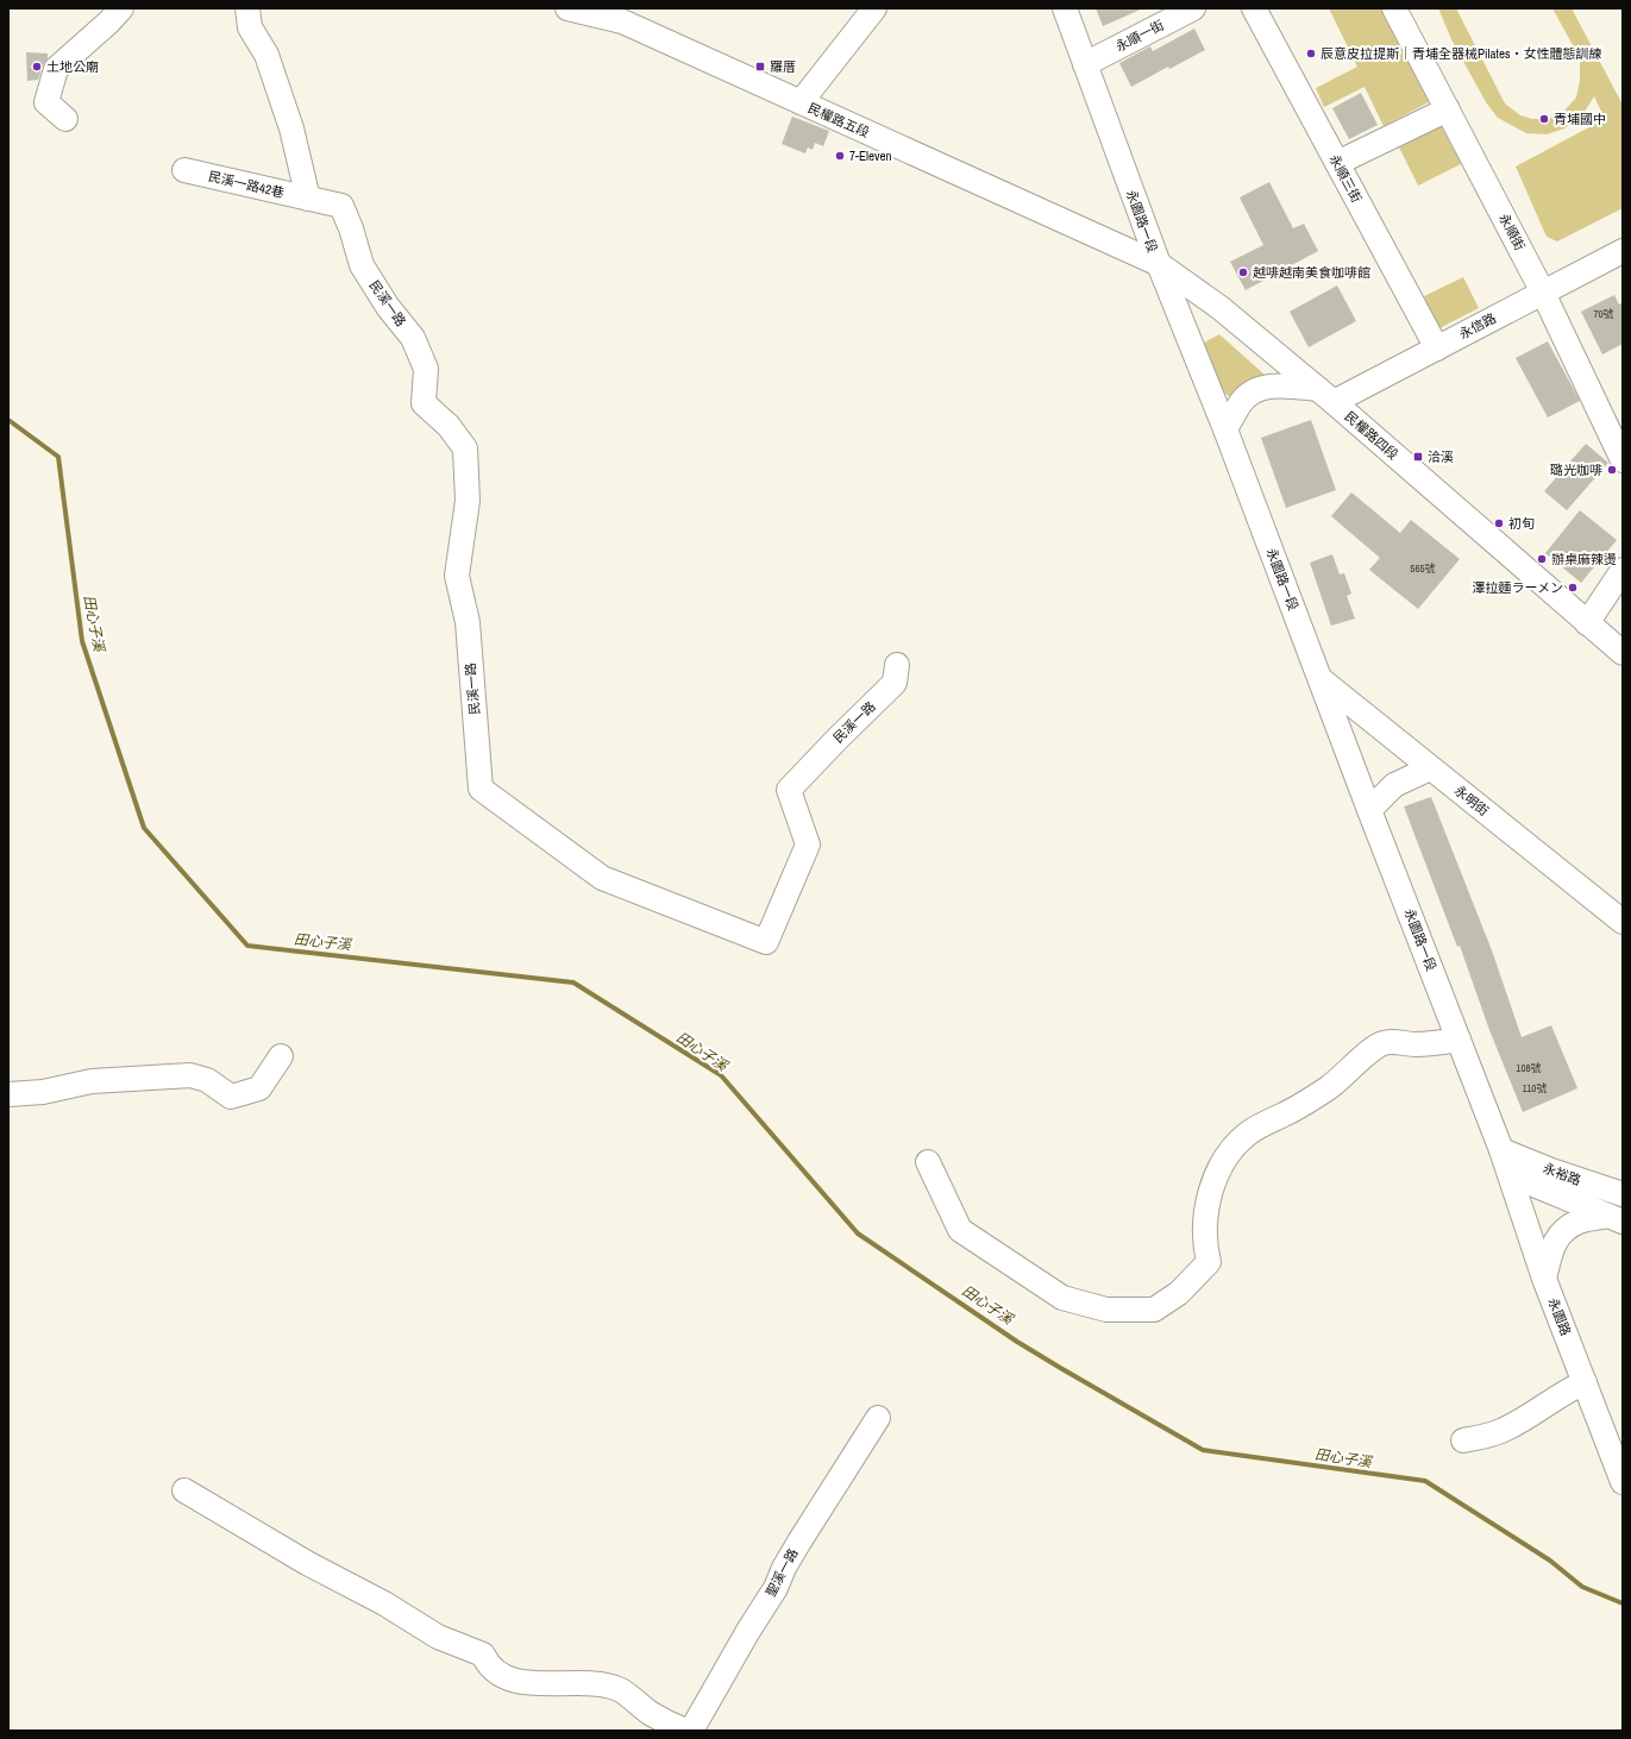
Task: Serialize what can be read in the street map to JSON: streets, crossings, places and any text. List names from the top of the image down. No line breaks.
{"streets":{"street":["永順一街","民權路五段","永順三街","民溪一路42巷","永園路一段","永順街","民溪一路","永信路","民權路四段","永明街","永裕路","永園路","聖溪一路"]},"crossings":[["永順一街","永園路一段"],["民權路五段","永園路一段"],["民權路五段","民權路四段"],["永順三街","永信路"],["民溪一路42巷","民溪一路"],["永園路一段","民權路四段"],["永園路一段","永明街"],["永園路一段","永裕路"],["永園路一段","永園路"],["永順街","永信路"],["永信路","民權路四段"],["永裕路","永園路"]],"water":["田心子溪"],"places":{"other":["辰意皮拉提斯｜青埔全器械Pilates・女性體態訓練","土地公廟","青埔國中","7-Eleven","越啡越南美食咖啡館","璐光咖啡","初旬","辦桌麻辣燙","澤拉麵ラーメン"],"transit":["羅厝","洽溪"]},"house_numbers":["70號","565號","108號","110號"]}
